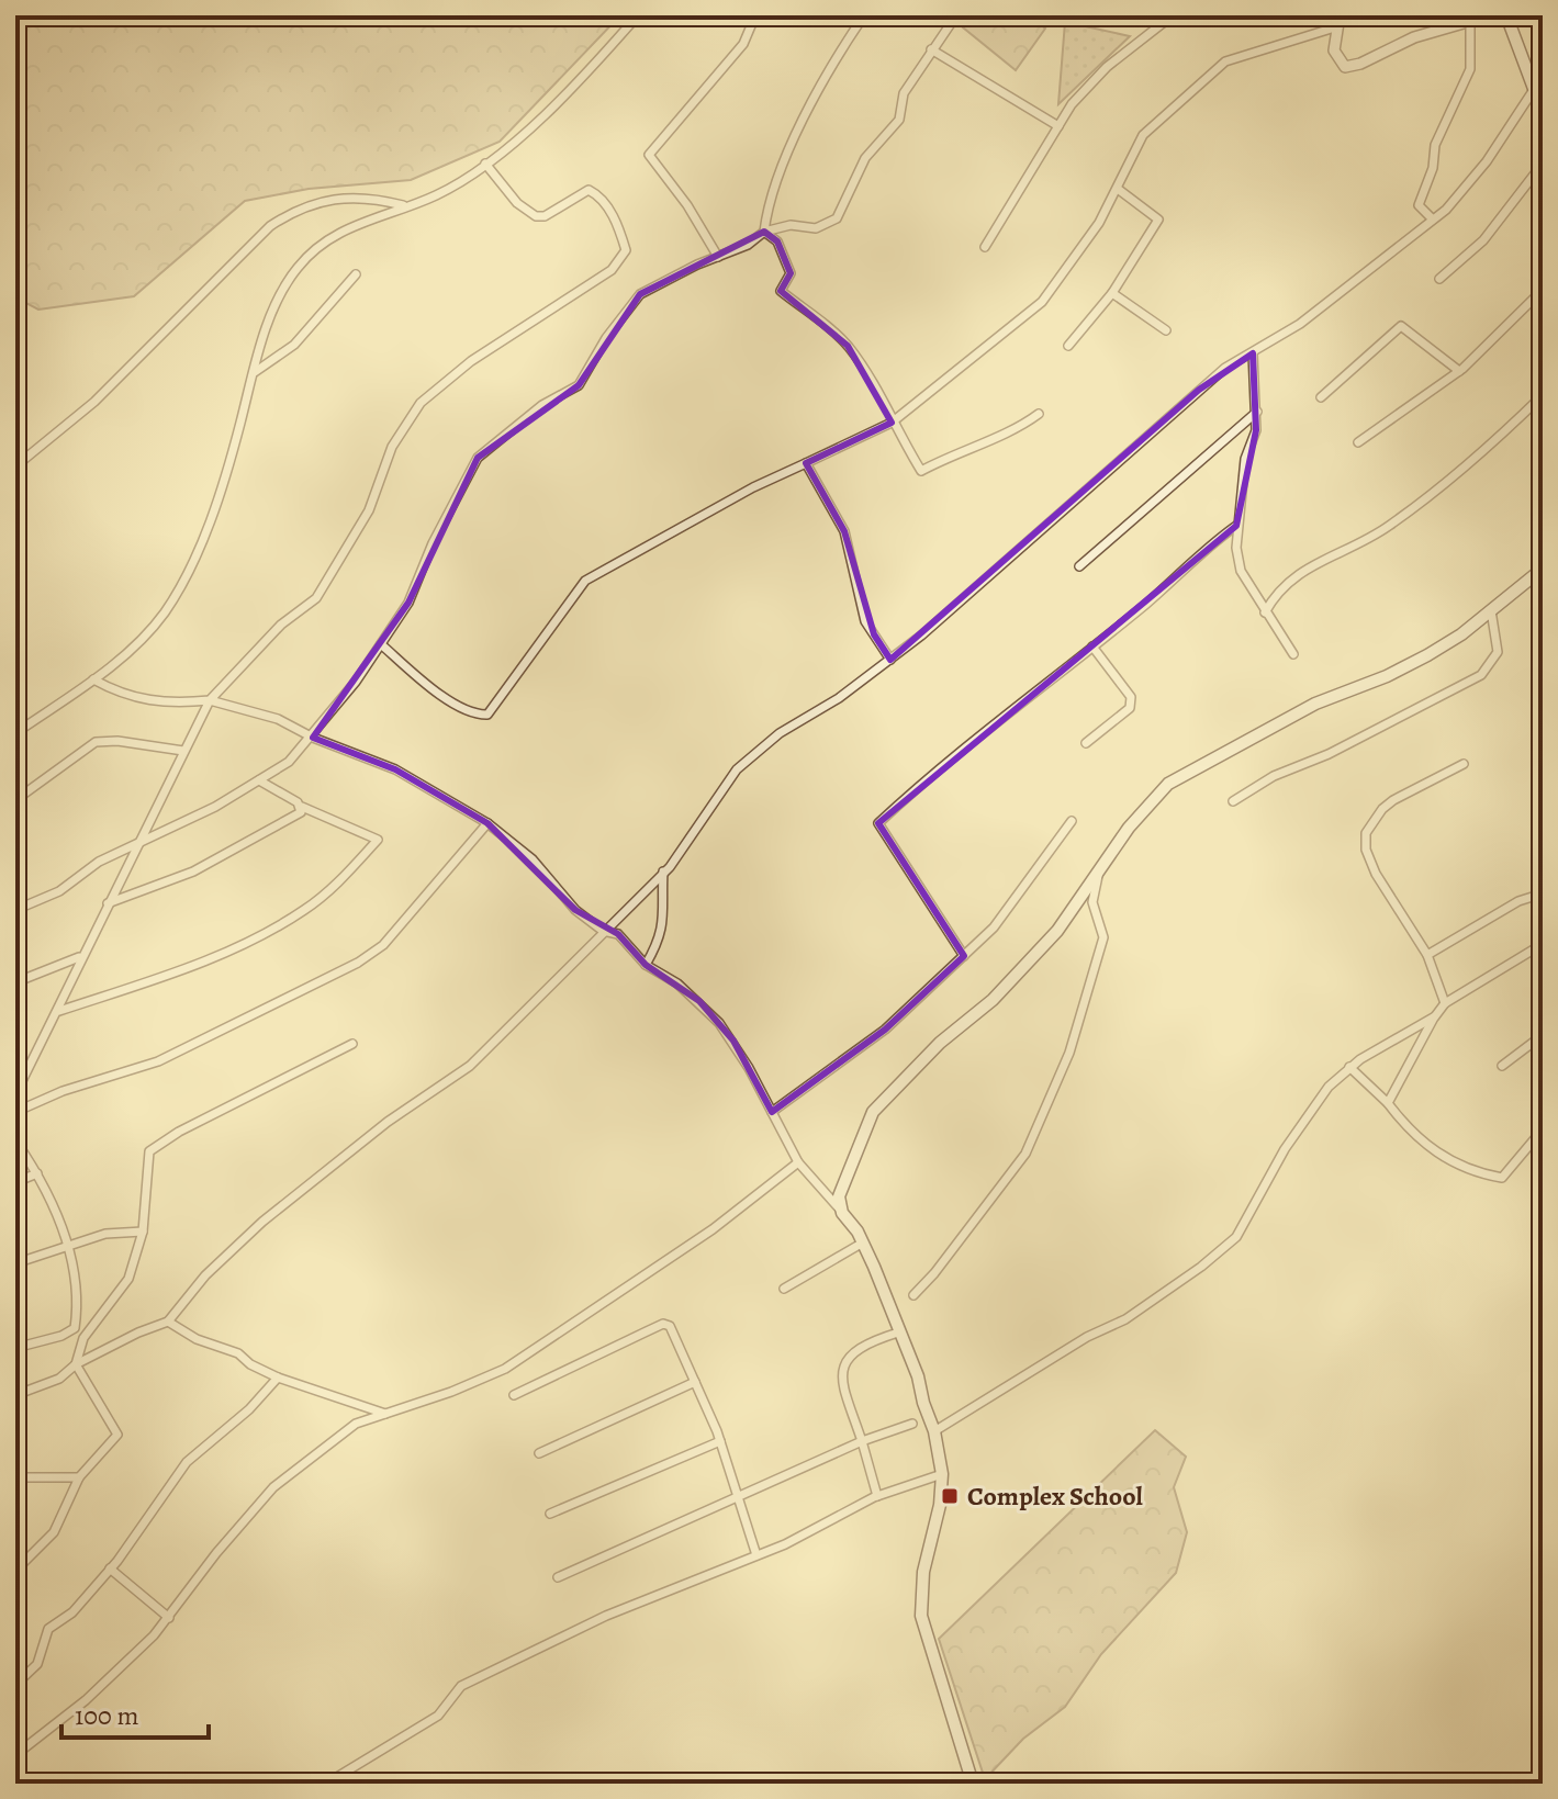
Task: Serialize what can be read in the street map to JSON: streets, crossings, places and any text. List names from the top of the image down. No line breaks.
{"places":{"transit":["Complex School"]},"scale_bar":"100 m"}
